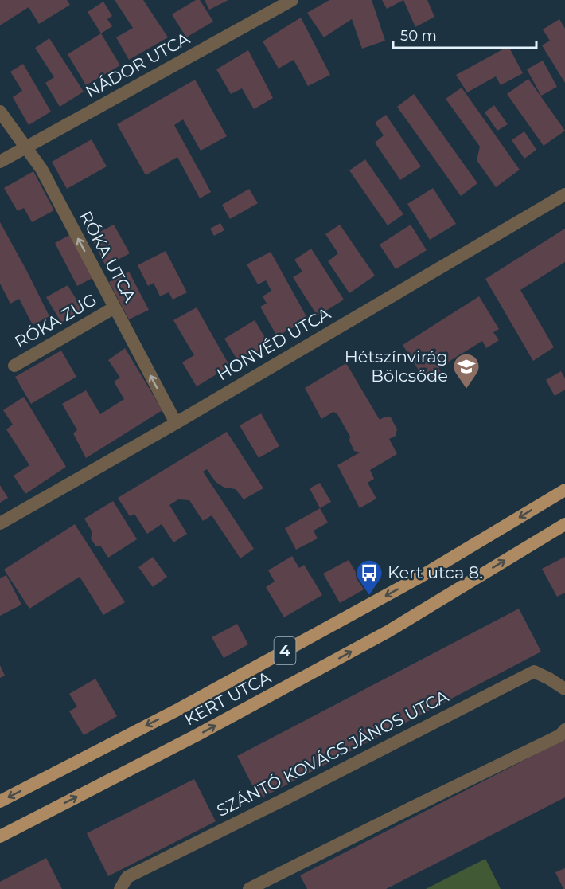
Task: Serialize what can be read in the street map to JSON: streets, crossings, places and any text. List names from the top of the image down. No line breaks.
{"streets":{"main road":["4","KERT UTCA"],"street":["NÁDOR UTCA","RÓKA UTCA","RÓKA ZUG","HONVÉD UTCA","SZÁNTÓ KOVÁCS JÁNOS UTCA"]},"crossings":[["NÁDOR UTCA","RÓKA UTCA"],["RÓKA UTCA","RÓKA ZUG"],["RÓKA UTCA","HONVÉD UTCA"]],"one_way":["RÓKA UTCA"],"places":{"school or university":["Hétszínvirág Bölcsőde"],"bus stop":["Kert utca 8."]},"scale_bar":"50 m"}
